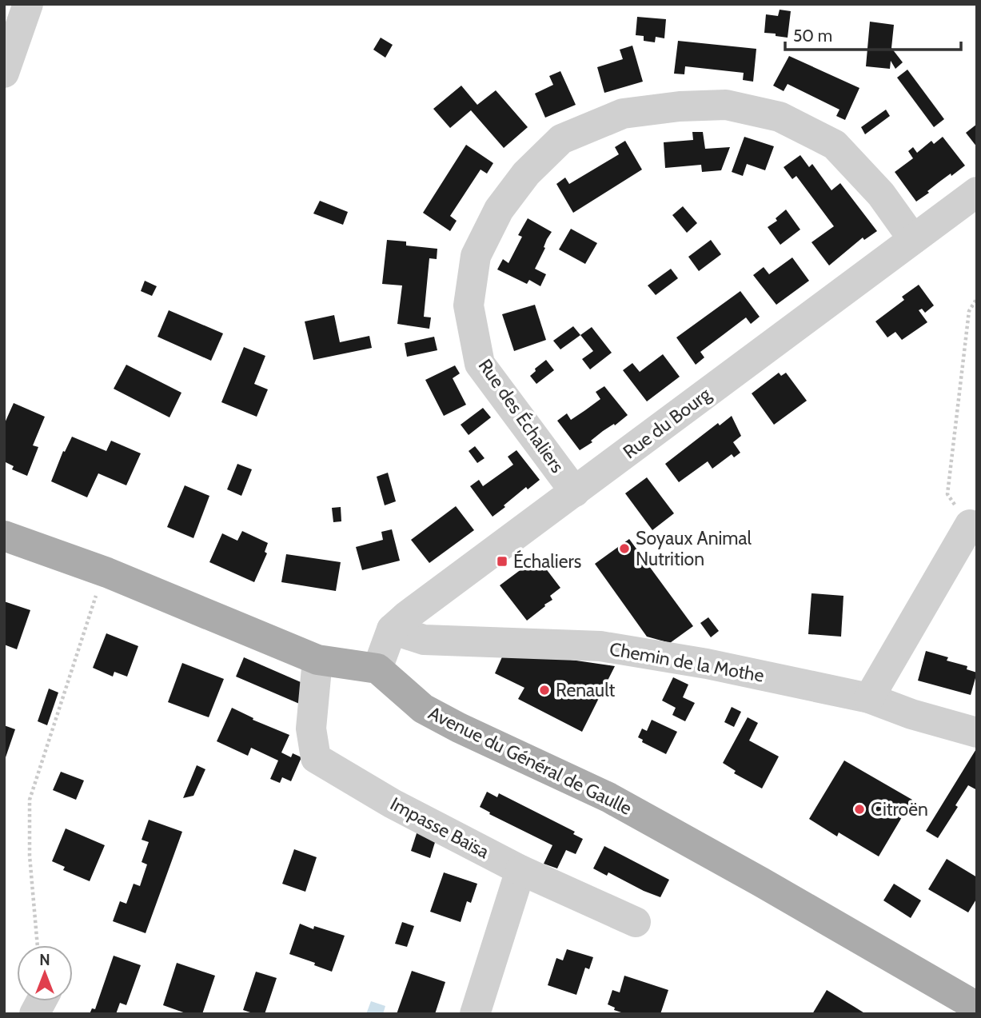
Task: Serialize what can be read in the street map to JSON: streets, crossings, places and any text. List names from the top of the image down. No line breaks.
{"streets":{"main road":["Avenue du Général de Gaulle"],"street":["Rue des Échaliers","Rue du Bourg","Chemin de la Mothe","Impasse Baïsa"]},"crossings":[["Rue des Échaliers","Rue du Bourg"],["Rue du Bourg","Chemin de la Mothe"],["Rue du Bourg","Avenue du Général de Gaulle"]],"places":{"other":["Soyaux Animal Nutrition","Renault","Citroën"],"transit":["Échaliers"]},"scale_bar":"50 m","north":"top"}
